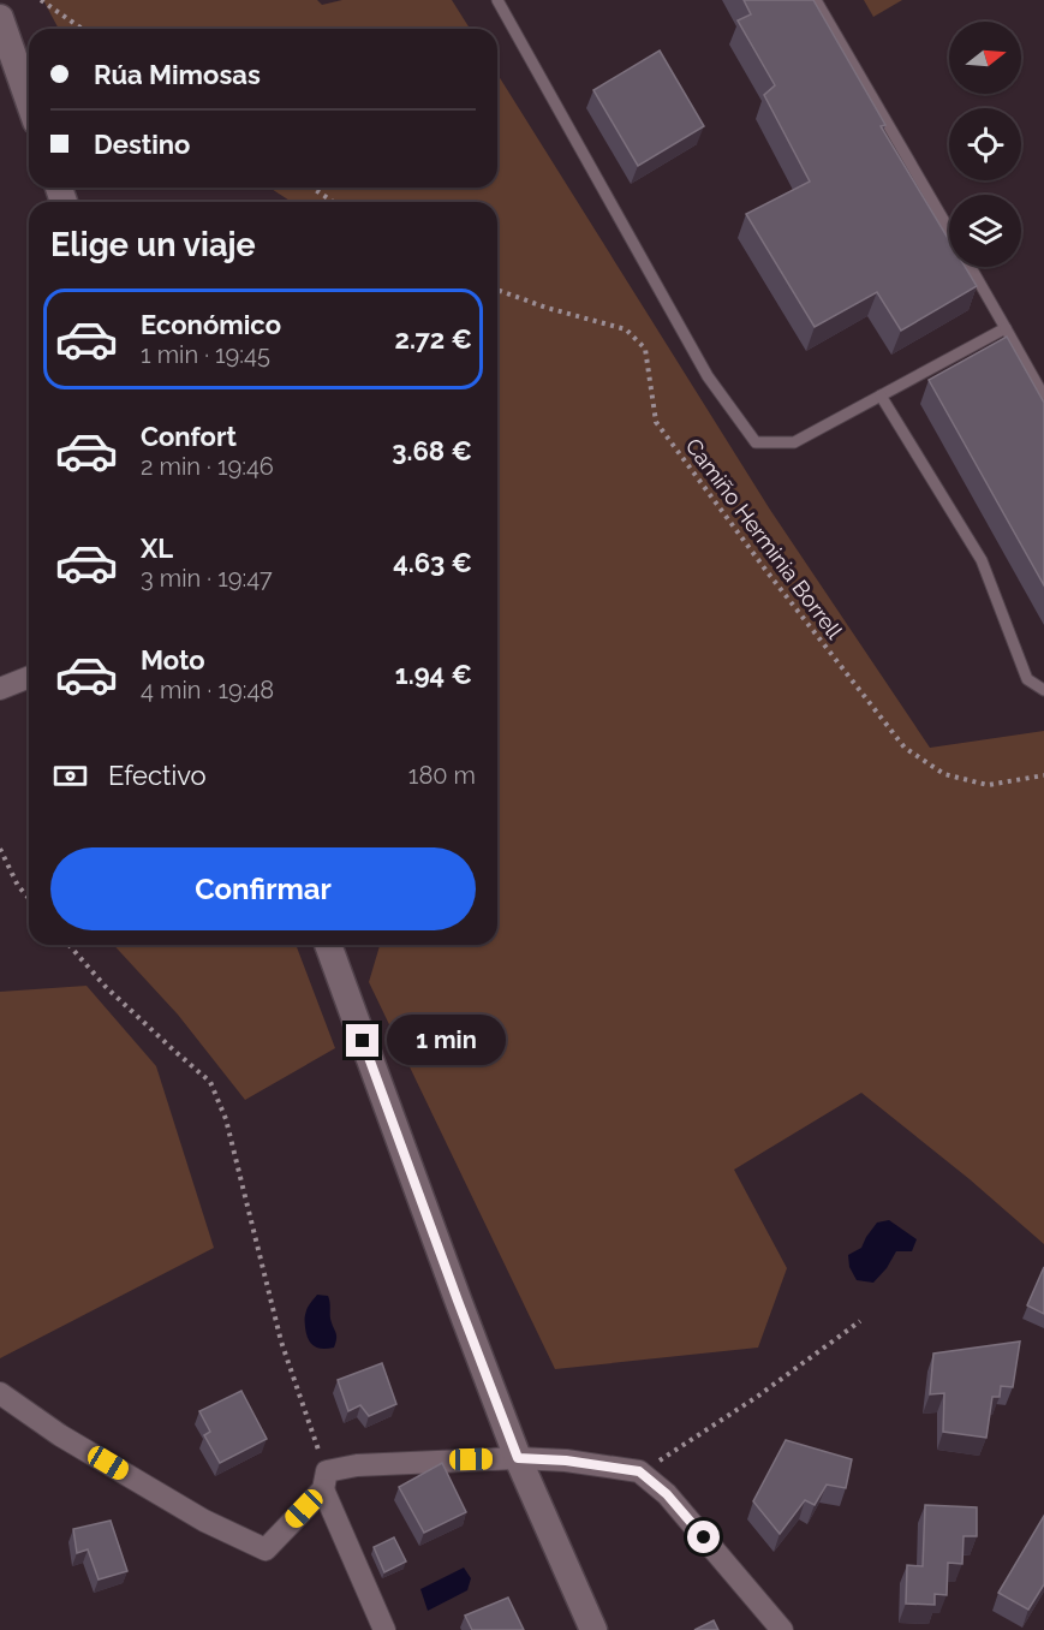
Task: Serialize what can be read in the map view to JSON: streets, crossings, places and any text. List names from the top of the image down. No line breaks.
{"streets":{"path":["Camiño Herminia Borrell"]},"north":"right","page":{"banner":["Rúa Mimosas","Destino"],"heading":"Elige un viaje","list":[{"name":"Económico","note":"1 min · 19:45","value":"2.72 €"},{"name":"Confort","note":"2 min · 19:46","value":"3.68 €"},{"name":"XL","note":"3 min · 19:47","value":"4.63 €"},{"name":"Moto","note":"4 min · 19:48","value":"1.94 €"}],"pay":["Efectivo","180 m"],"buttons":"Confirmar","bubble":"1 min"}}
